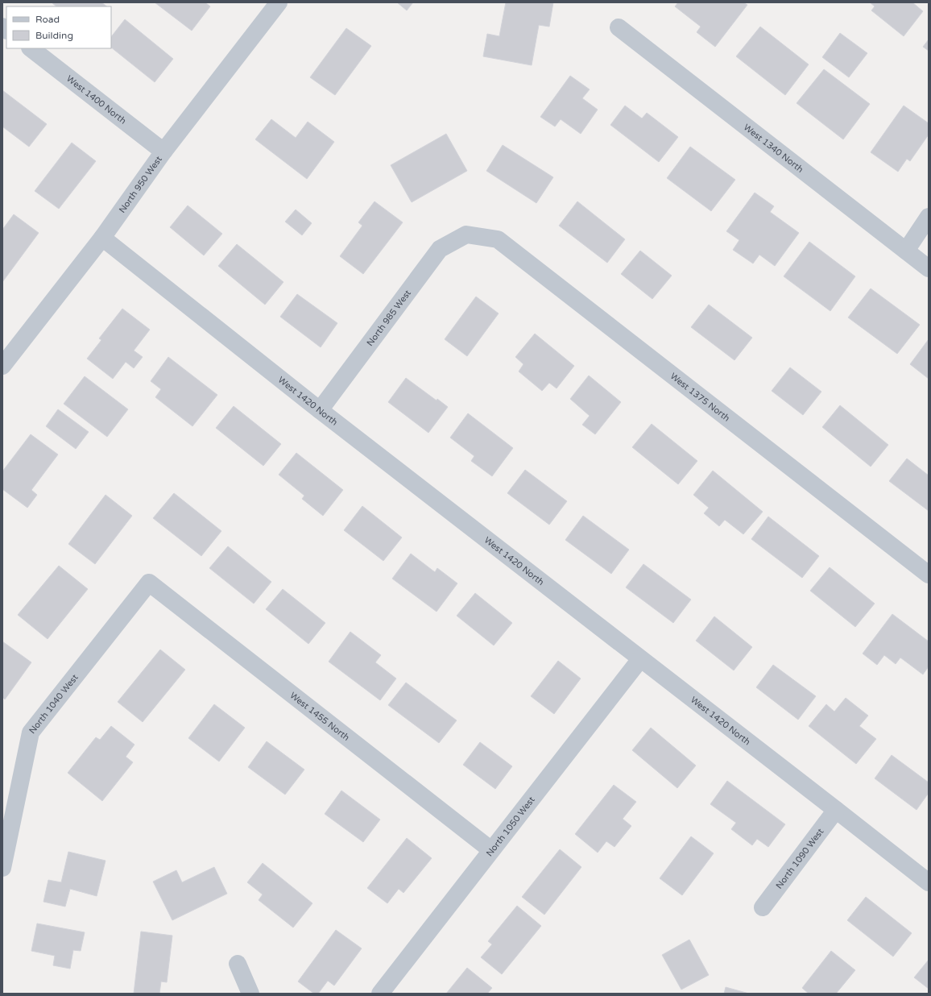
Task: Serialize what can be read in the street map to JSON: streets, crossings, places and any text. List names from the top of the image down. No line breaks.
{"streets":{"street":["West 1400 North","West 1340 North","North 950 West","North 985 West","West 1375 North","West 1420 North","North 1040 West","West 1455 North","North 1050 West","North 1090 West"]},"crossings":[["West 1400 North","North 950 West"],["North 950 West","West 1420 North"],["North 985 West","West 1375 North"],["North 985 West","West 1420 North"],["West 1420 North","North 1050 West"],["West 1420 North","North 1090 West"],["North 1040 West","West 1455 North"],["West 1455 North","North 1050 West"]],"legend":["Road","Building"]}
